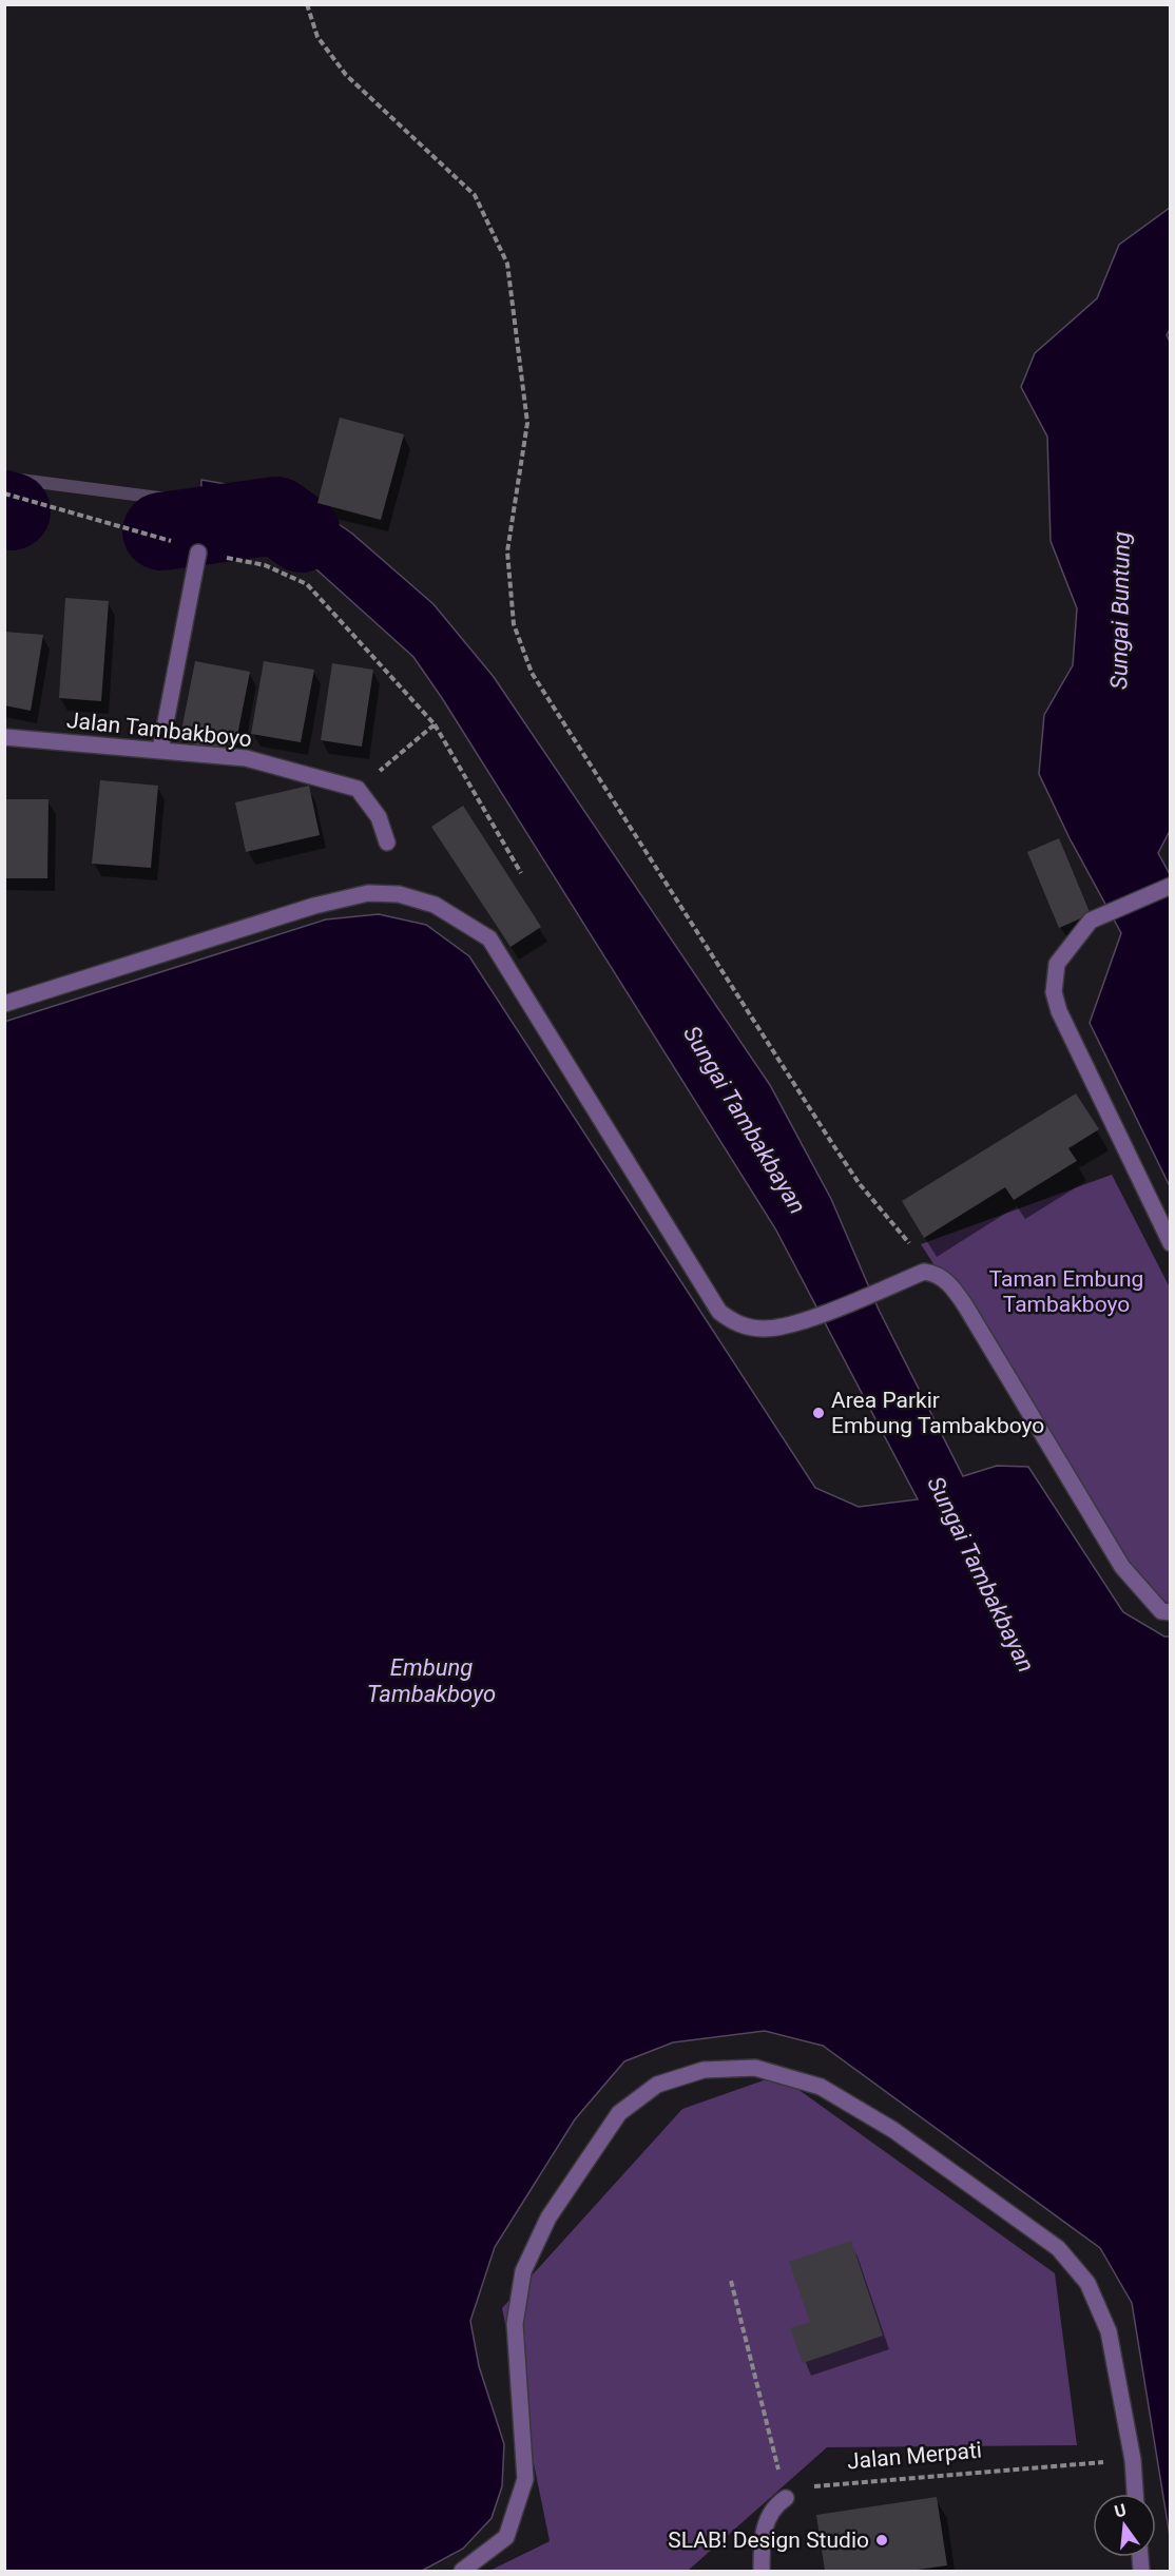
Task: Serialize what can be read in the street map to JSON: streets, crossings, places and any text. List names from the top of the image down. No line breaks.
{"streets":{"street":["Jalan Tambakboyo"],"path":["Jalan Merpati"]},"water":["Sungai Buntung","Sungai Tambakbayan","Embung Tambakboyo"],"parks":["Taman Embung Tambakboyo"],"places":["Area Parkir Embung Tambakboyo","SLAB! Design Studio"],"north":"top"}
